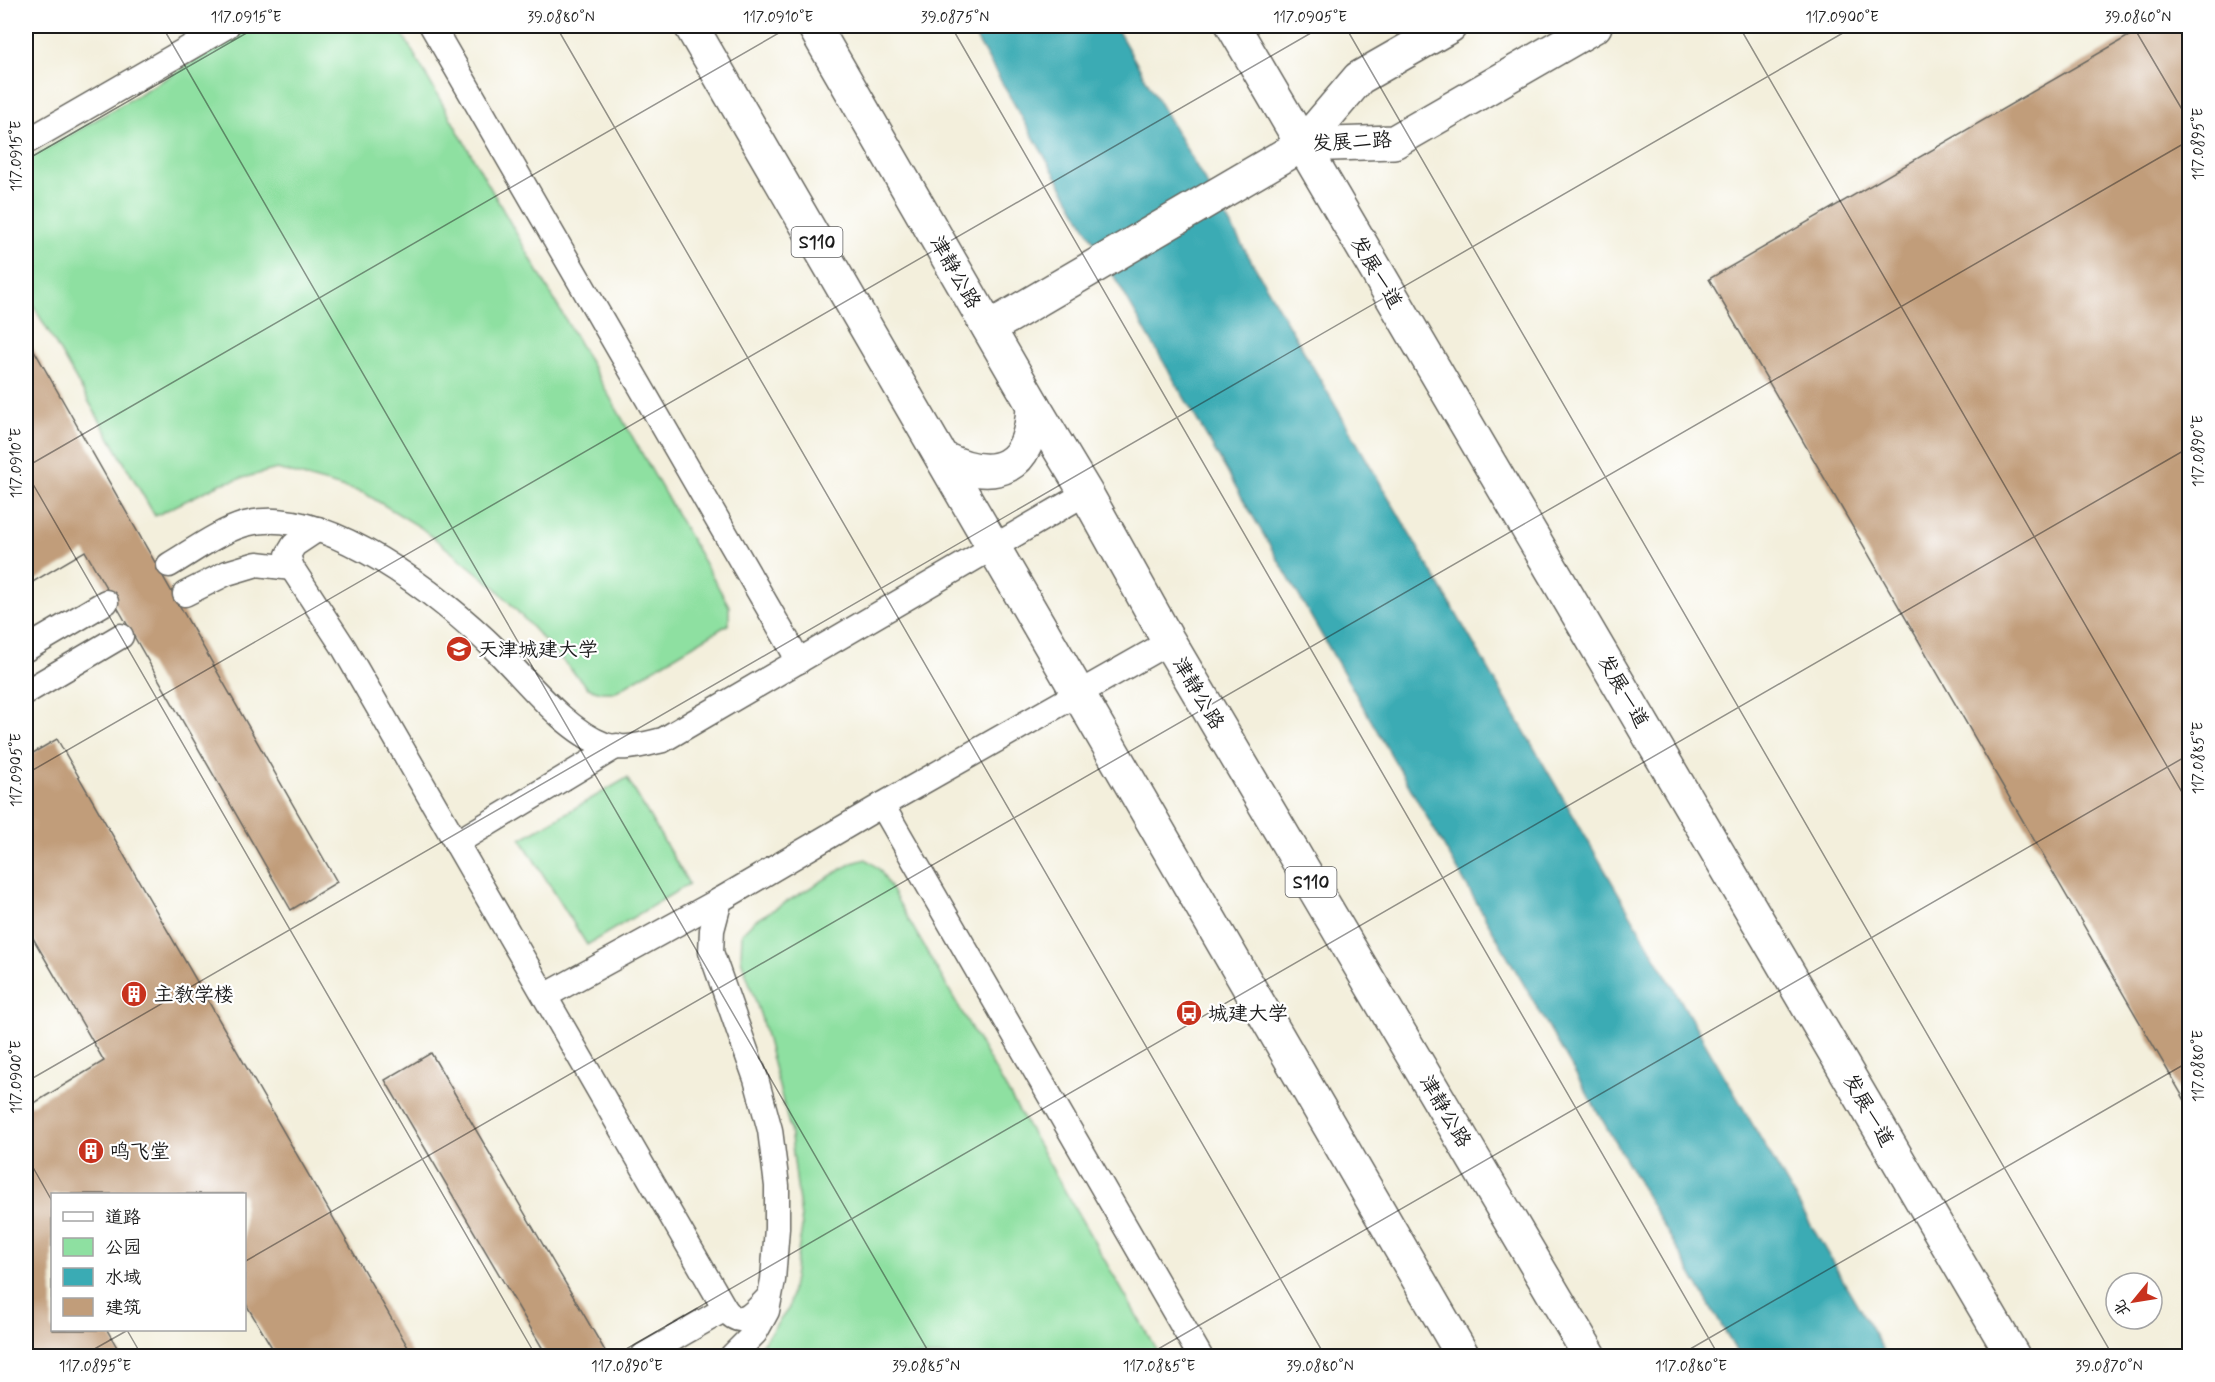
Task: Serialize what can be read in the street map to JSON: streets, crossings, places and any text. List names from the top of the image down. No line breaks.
{"streets":{"main road":["发展二路","S110","津静公路","发展一道"]},"crossings":[["发展二路","发展一道"]],"places":{"school or university":["天津城建大学"],"building":["主教学楼","鸣飞堂"],"bus stop":["城建大学"]},"legend":["道路","公园","水域","建筑"],"north":"bottom left","coordinates":["117.0915°E","39.0880°N","117.0910°E","39.0875°N","117.0905°E","117.0900°E","39.0860°N","117.0895°E","117.0890°E","117.0885°E","117.0880°E","39.0885°N","39.0870°N"]}
